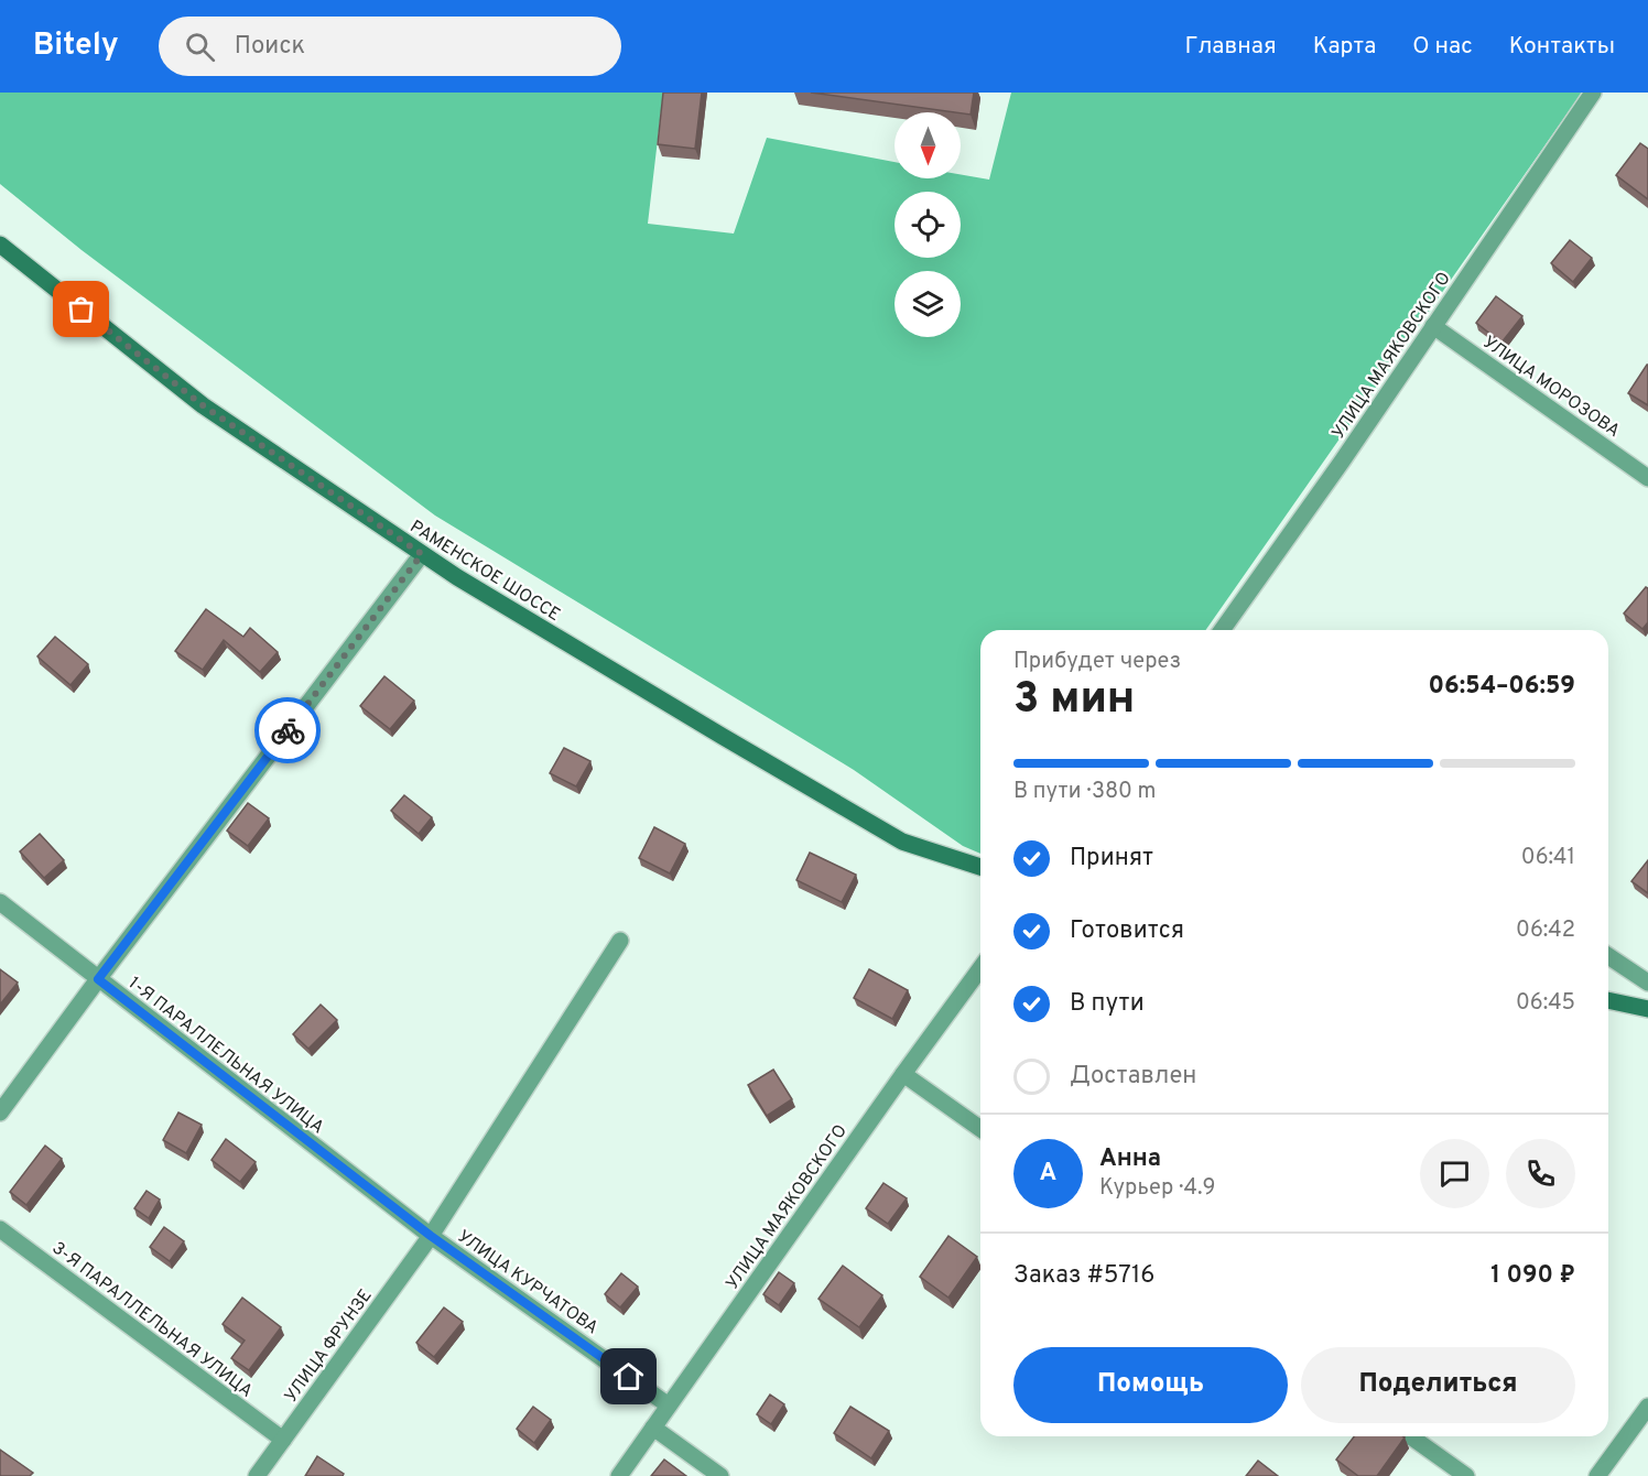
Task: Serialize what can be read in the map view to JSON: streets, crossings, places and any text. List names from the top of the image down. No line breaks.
{"streets":{"main road":["РАМЕНСКОЕ ШОССЕ"],"street":["УЛИЦА МАЯКОВСКОГО","УЛИЦА МОРОЗОВА","1-Я ПАРАЛЛЕЛЬНАЯ УЛИЦА","УЛИЦА КУРЧАТОВА","3-Я ПАРАЛЛЕЛЬНАЯ УЛИЦА","УЛИЦА ФРУНЗЕ"]},"crossings":[["УЛИЦА МАЯКОВСКОГО","УЛИЦА МОРОЗОВА"],["УЛИЦА МАЯКОВСКОГО","УЛИЦА КУРЧАТОВА"],["1-Я ПАРАЛЛЕЛЬНАЯ УЛИЦА","УЛИЦА КУРЧАТОВА"],["1-Я ПАРАЛЛЕЛЬНАЯ УЛИЦА","УЛИЦА ФРУНЗЕ"],["УЛИЦА КУРЧАТОВА","УЛИЦА ФРУНЗЕ"],["3-Я ПАРАЛЛЕЛЬНАЯ УЛИЦА","УЛИЦА ФРУНЗЕ"]],"north":"bottom","page":{"header":"Bitely","search":"Поиск","nav":["Главная","Карта","О нас","Контакты"],"heading":["3 мин","Прибудет через","06:54–06:59"],"panel":["Анна","Курьер · 4.9","Заказ #5716","1 090 ₽"],"bar":"В пути · 380 m","list":[["Принят","06:41"],["Готовится","06:42"],["В пути","06:45"],"Доставлен"],"round":"А","buttons":["Помощь","Поделиться"]}}
